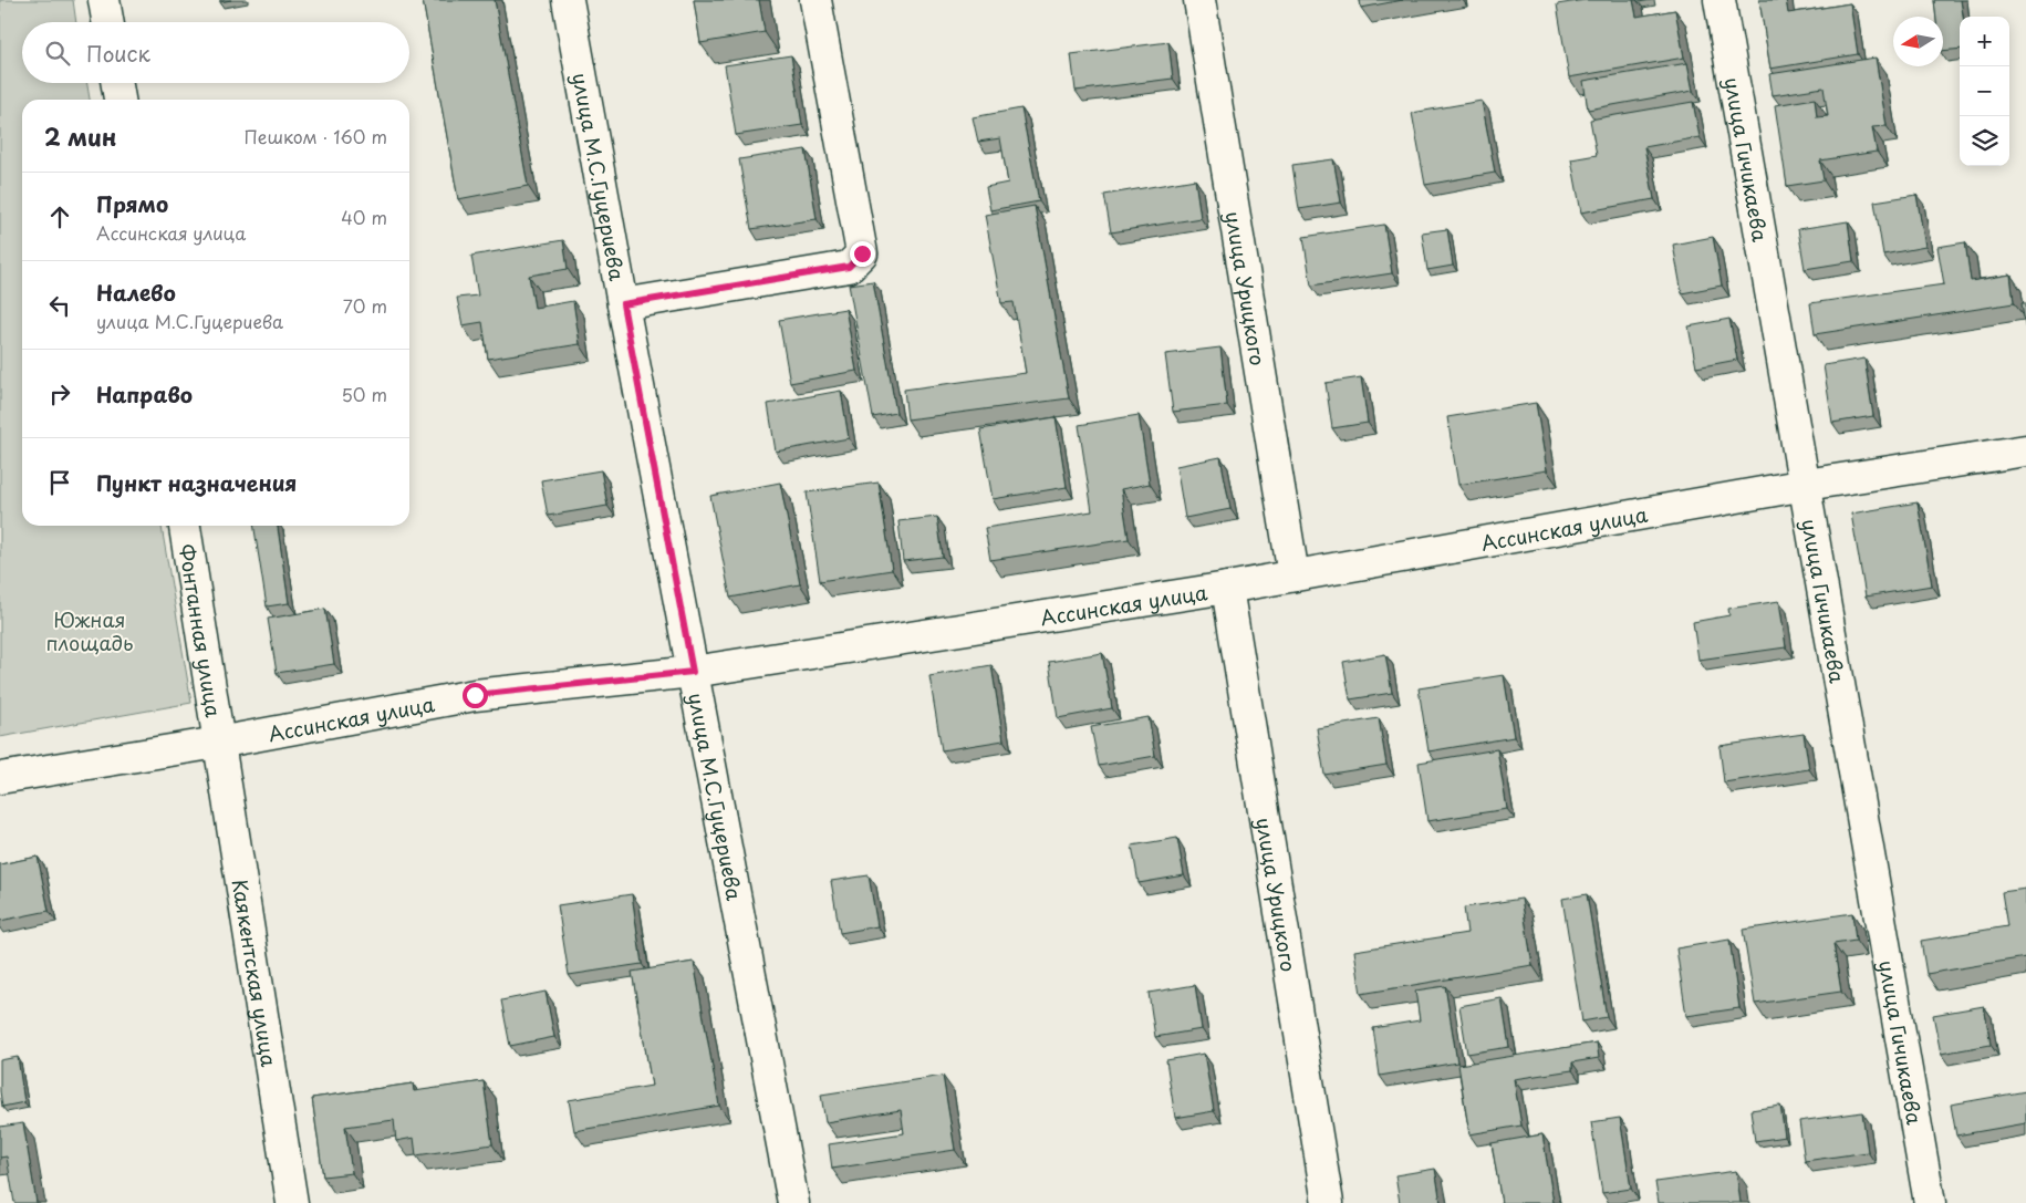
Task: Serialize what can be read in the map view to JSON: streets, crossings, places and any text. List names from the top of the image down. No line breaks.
{"streets":{"street":["улица Гичикаева","улица М.С.Гуцериева","улица Урицкого","Ассинская улица","Фонтанная улица","Каякентская улица"]},"crossings":[["улица Гичикаева","Ассинская улица"],["улица М.С.Гуцериева","Ассинская улица"],["улица Урицкого","Ассинская улица"],["Ассинская улица","Фонтанная улица"],["Ассинская улица","Каякентская улица"],["Фонтанная улица","Каякентская улица"]],"parks":["Южная площадь"],"north":"left","page":{"map_buttons":["+","−"],"search":"Поиск","heading":["2 мин","Пешком · 160 m"],"list":[["Прямо","Ассинская улица","40 m"],["Налево","улица М.С.Гуцериева","70 m"],["Направо","50 m"],"Пункт назначения"]}}
